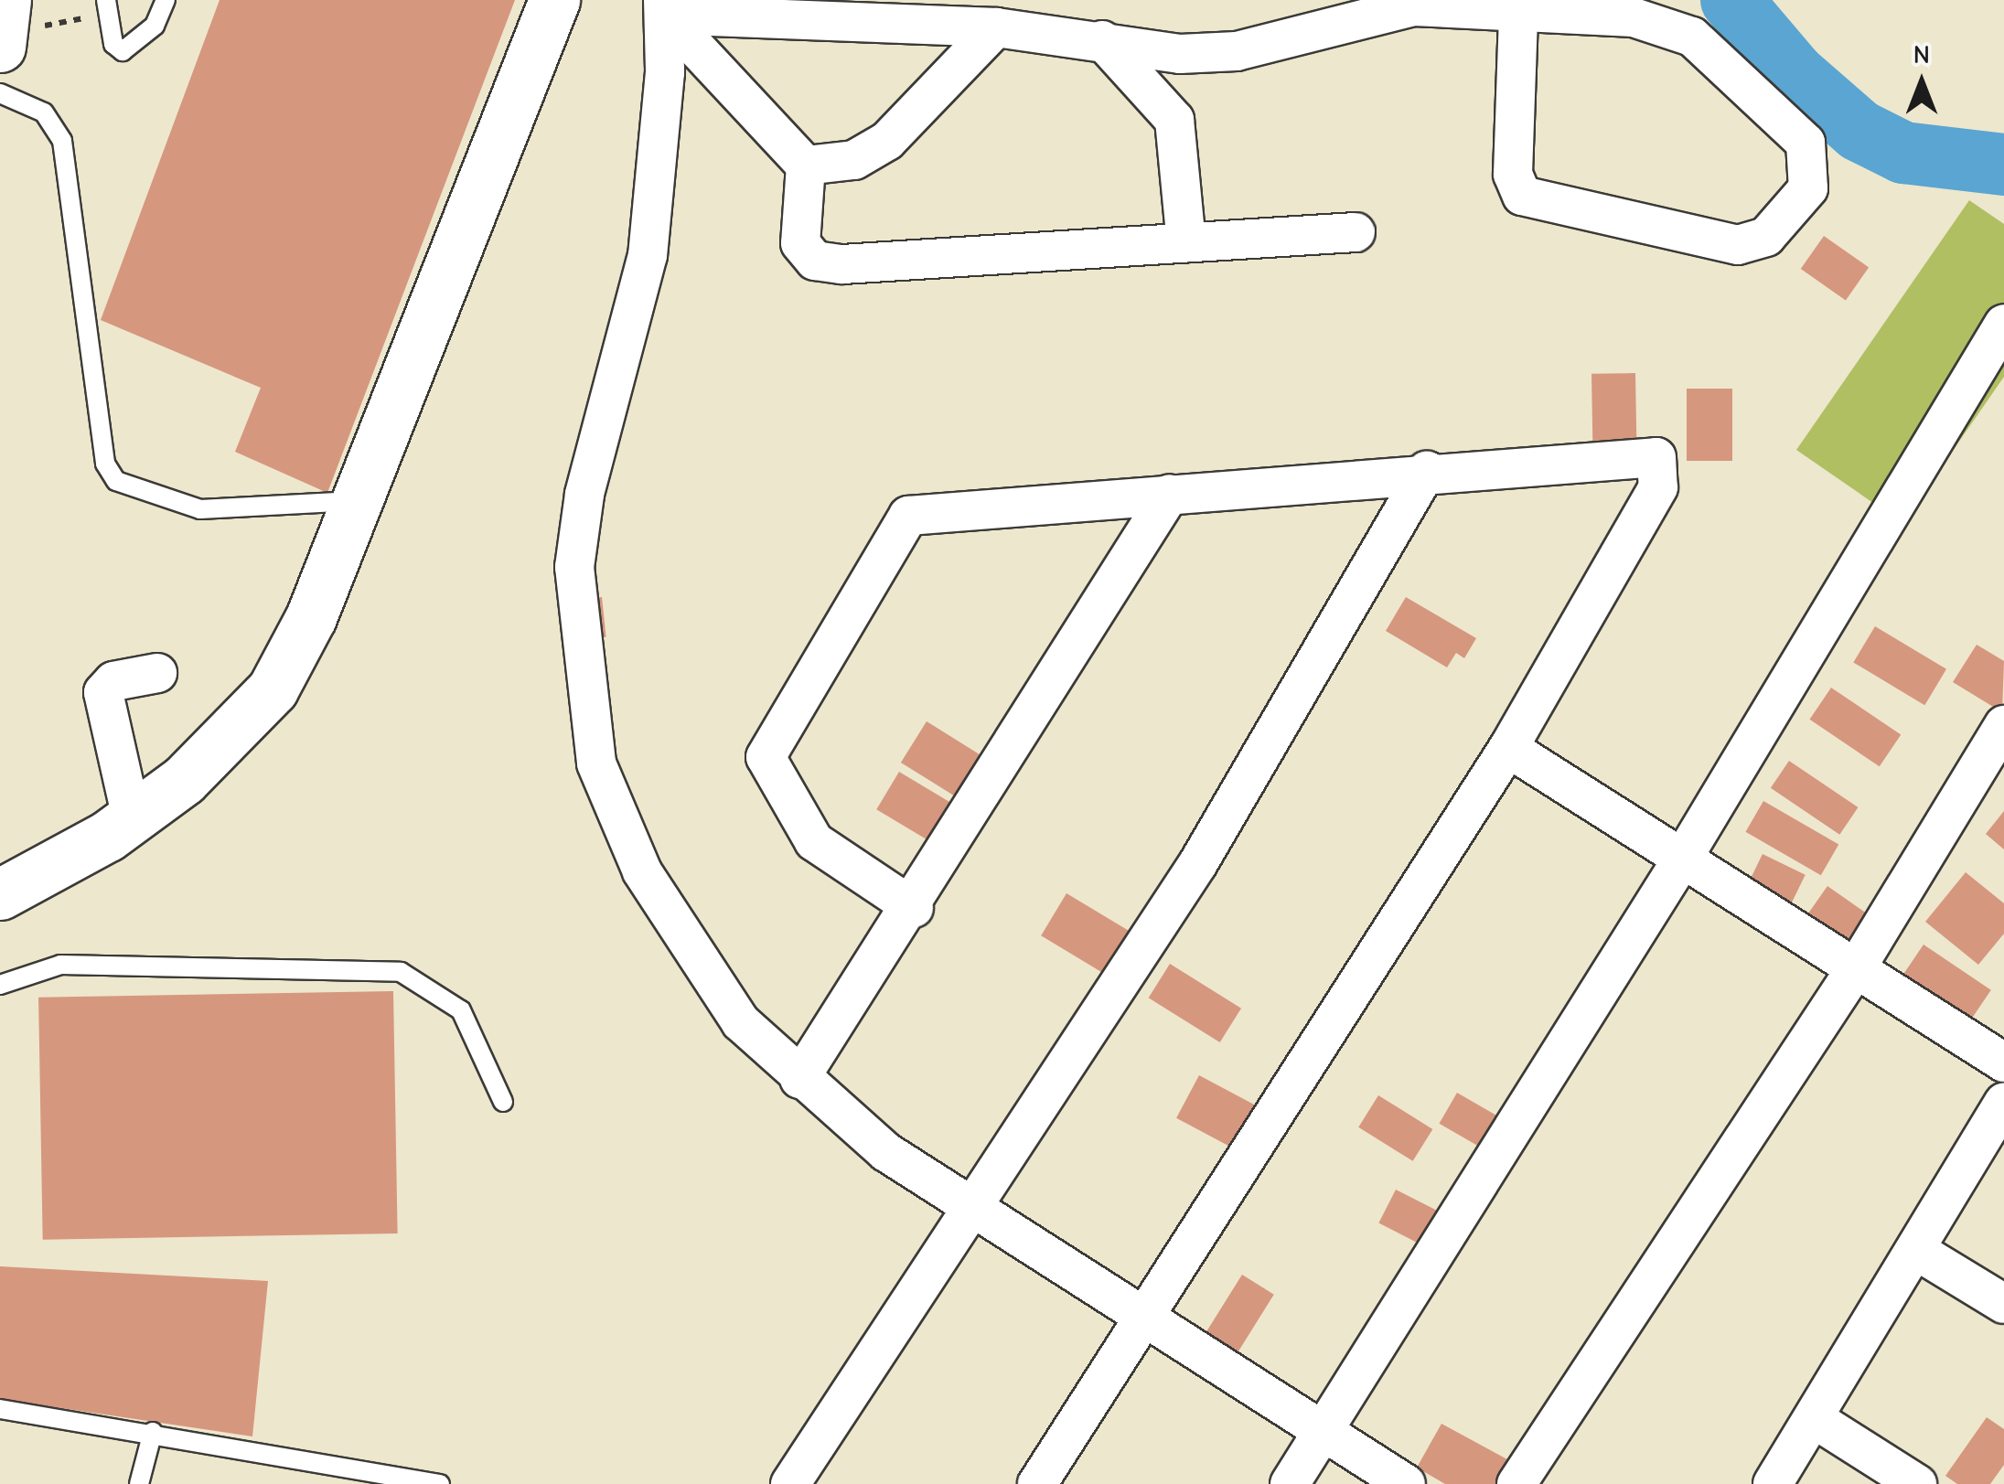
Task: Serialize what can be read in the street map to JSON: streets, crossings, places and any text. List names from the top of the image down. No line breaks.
{"north":"top"}
